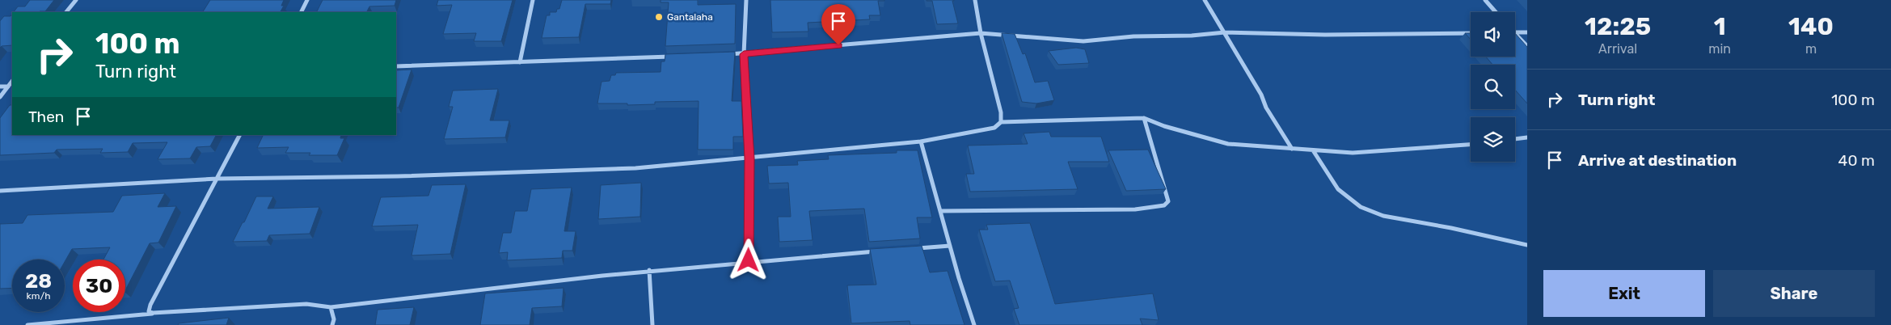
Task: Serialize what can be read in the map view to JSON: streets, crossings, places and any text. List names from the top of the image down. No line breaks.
{"places":["Gantalaha"],"page":{"eta":["12:25","Arrival","1","min","140","m"],"turn":["100 m","Turn right"],"list":[{"name":"Turn right","value":"100 m"},{"name":"Arrive at destination","value":"40 m"}],"then":"Then","speed":"28 km/h","limit":"30","buttons":["Exit","Share"]}}
